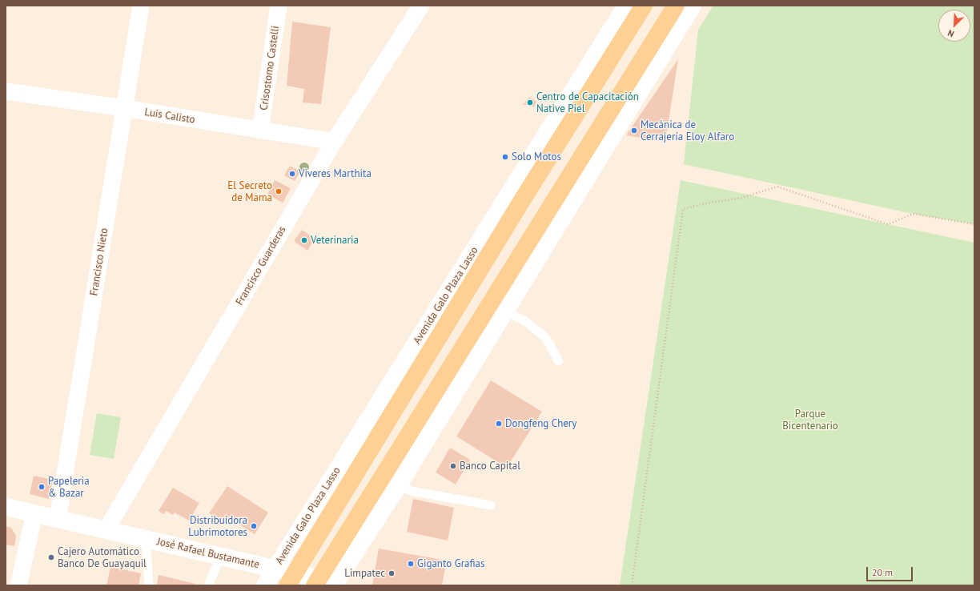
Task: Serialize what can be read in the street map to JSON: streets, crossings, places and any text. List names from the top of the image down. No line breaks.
{"streets":{"main road":["Avenida Galo Plaza Lasso","José Rafael Bustamante"],"street":["Crisostomo Castelli","Luis Calisto","Francisco Nieto","Francisco Guarderas"]},"crossings":[["Crisostomo Castelli","Luis Calisto"],["Luis Calisto","Francisco Nieto"],["Luis Calisto","Francisco Guarderas"],["Francisco Nieto","José Rafael Bustamante"],["Francisco Guarderas","José Rafael Bustamante"],["Avenida Galo Plaza Lasso","José Rafael Bustamante"]],"parks":["Parque Bicentenario"],"places":["Centro de Capacitación Native Piel","Mecánica de Cerrajería Eloy Alfaro","Solo Motos","Viveres Marthita","El Secreto de Mama","Veterinaria","Dongfeng Chery","Banco Capital","Papeleria & Bazar","Distribuidora Lubrimotores","Cajero Automático Banco De Guayaquil","Giganto Grafias","Limpatec"],"scale_bar":"20 m","north":"bottom left"}
